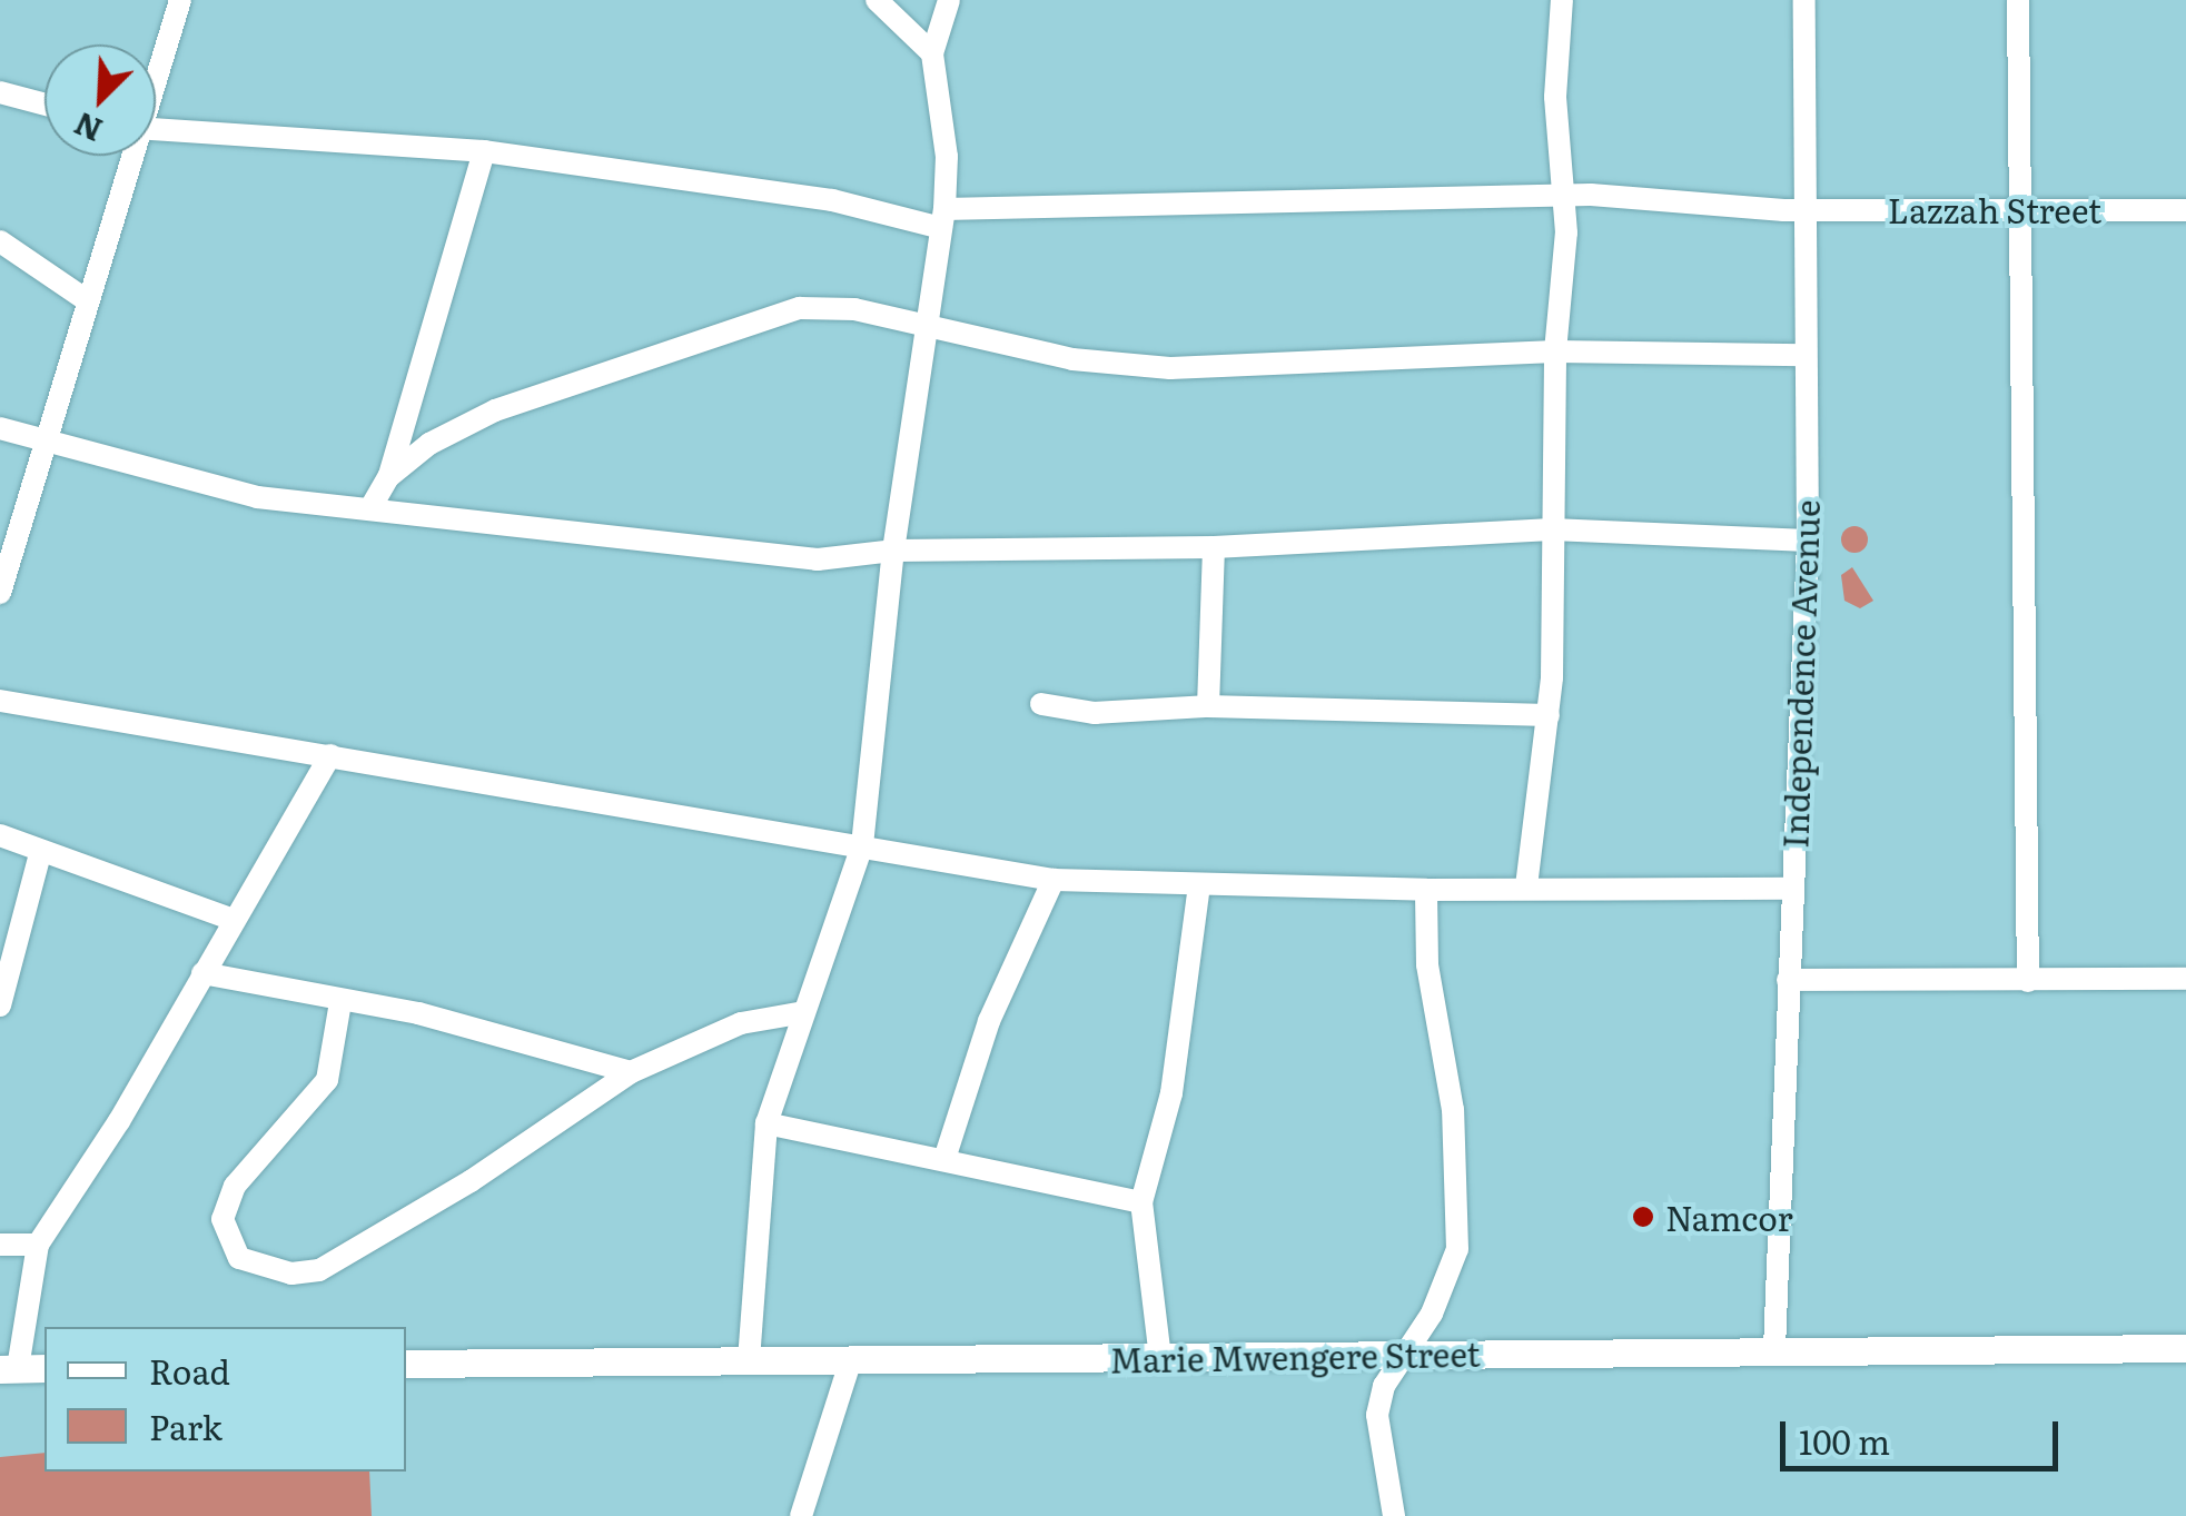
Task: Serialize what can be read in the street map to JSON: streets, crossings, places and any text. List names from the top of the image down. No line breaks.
{"streets":{"main road":["Marie Mwengere Street"],"street":["Lazzah Street","Independence Avenue"]},"crossings":[["Lazzah Street","Independence Avenue"],["Independence Avenue","Marie Mwengere Street"]],"places":["Namcor"],"legend":["Road","Park"],"scale_bar":"100 m","north":"bottom left"}
